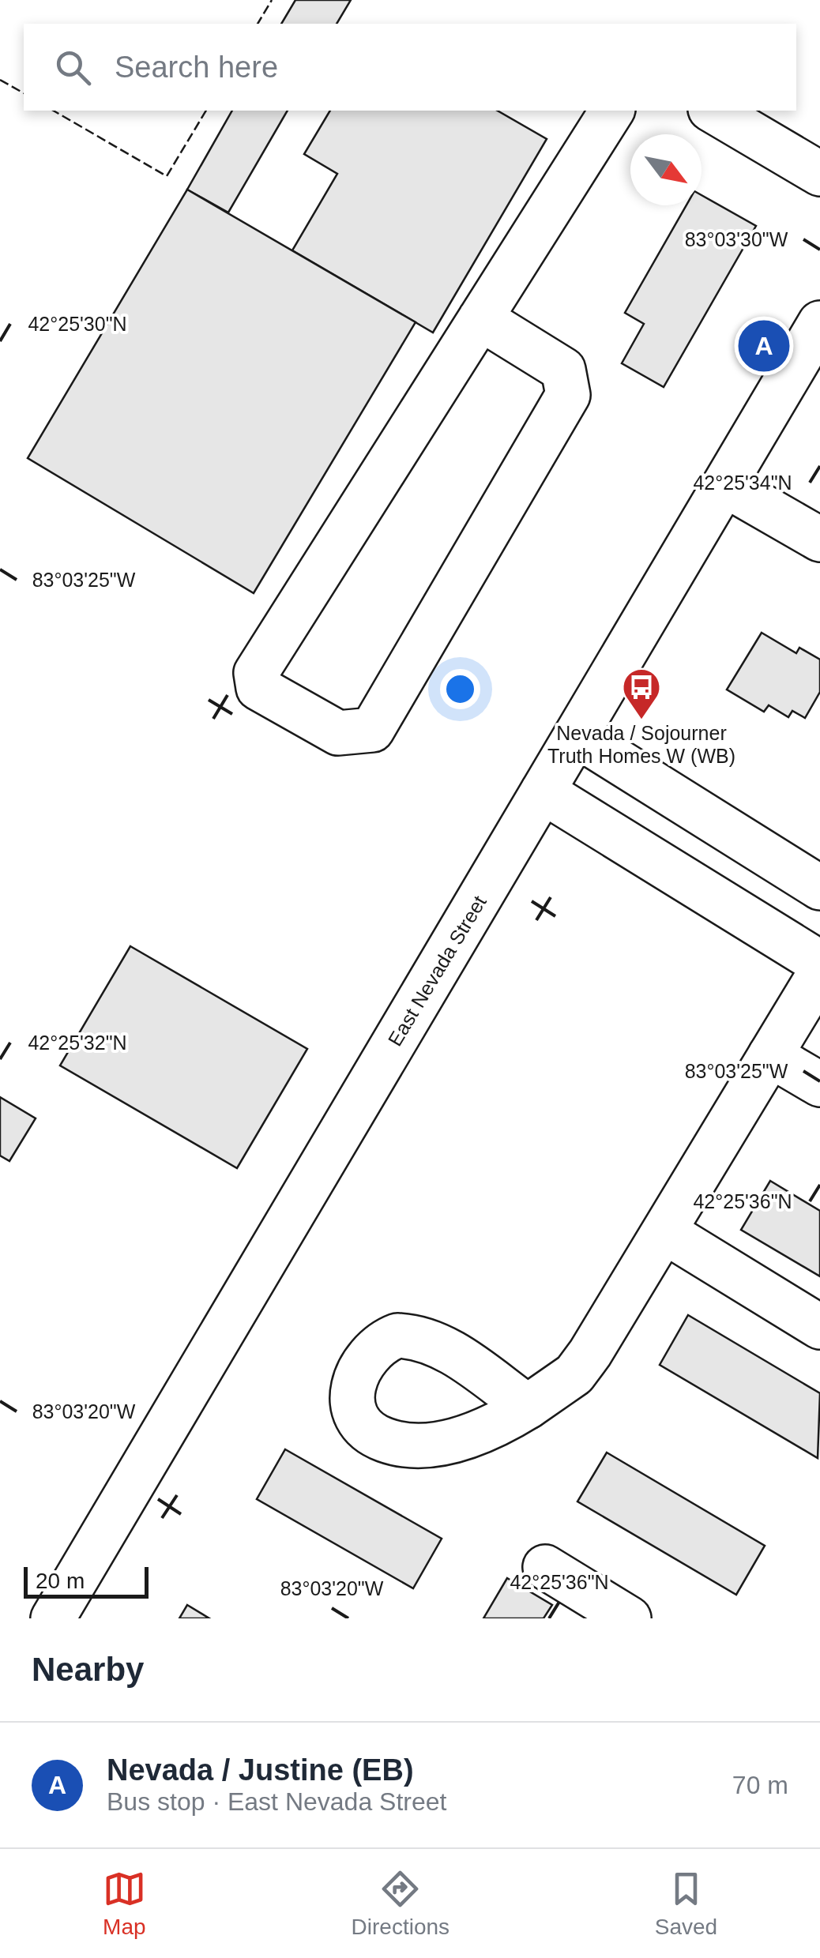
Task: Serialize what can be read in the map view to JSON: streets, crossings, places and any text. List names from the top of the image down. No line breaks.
{"streets":{"street":["East Nevada Street"]},"places":{"bus stop":["Nevada / Sojourner Truth Homes W (WB)"]},"scale_bar":"20 m","north":"bottom right","page":{"search":"Search here","pins":"A","scale":"20 m","heading":"Nearby","list":[{"mark":"A","name":"Nevada / Justine (EB)","note":"Bus stop · East Nevada Street","value":"70 m"}],"nav":["Map","Directions","Saved"]},"coordinates":["83°03'30\"W","42°25'30\"N","42°25'34\"N","83°03'25\"W","42°25'32\"N","42°25'36\"N","83°03'20\"W"]}
